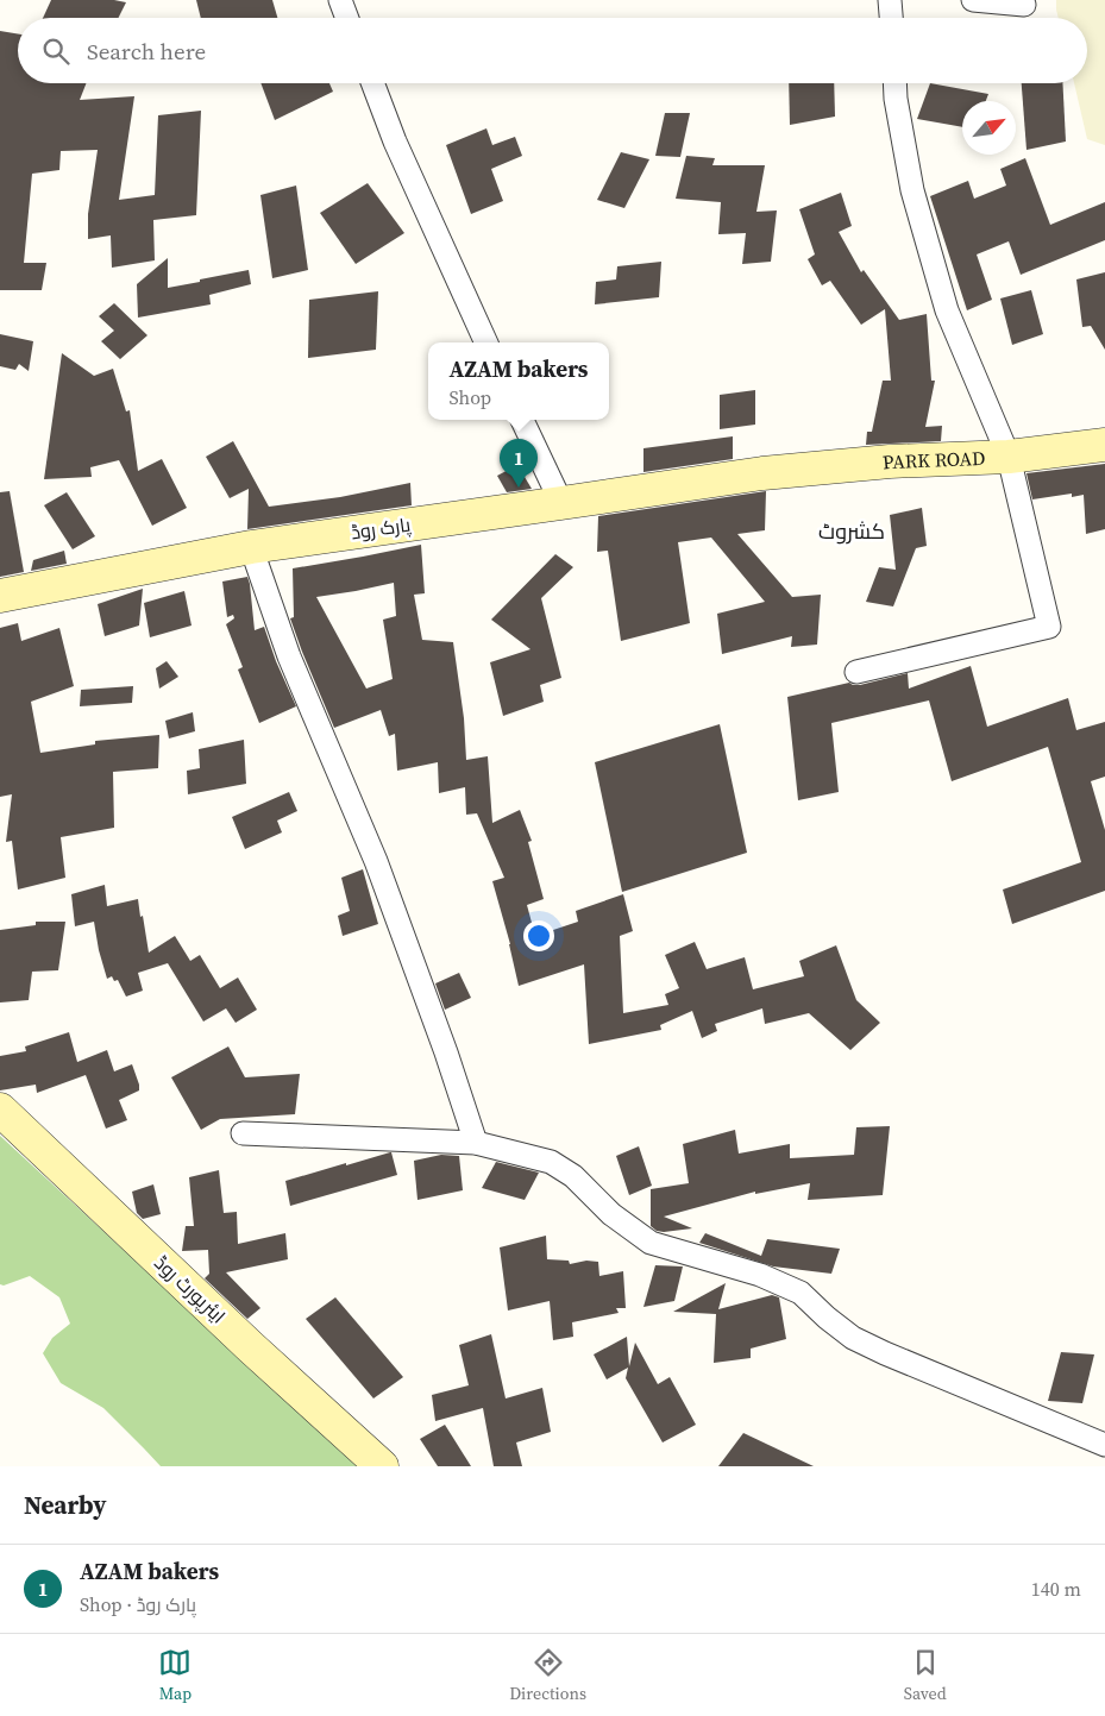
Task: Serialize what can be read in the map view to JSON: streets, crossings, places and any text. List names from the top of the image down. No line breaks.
{"streets":{"main road":["PARK ROAD","پارک روڈ","ایئرپورٹ روڈ"]},"crossings":[["PARK ROAD","پارک روڈ"]],"districts":["کشروٹ"],"north":"top right","page":{"search":"Search here","popup":["AZAM bakers","Shop"],"pins":"1","heading":"Nearby","list":[{"mark":"1","name":"AZAM bakers","note":"Shop · پارک روڈ","value":"140 m"}],"nav":["Map","Directions","Saved"]}}
